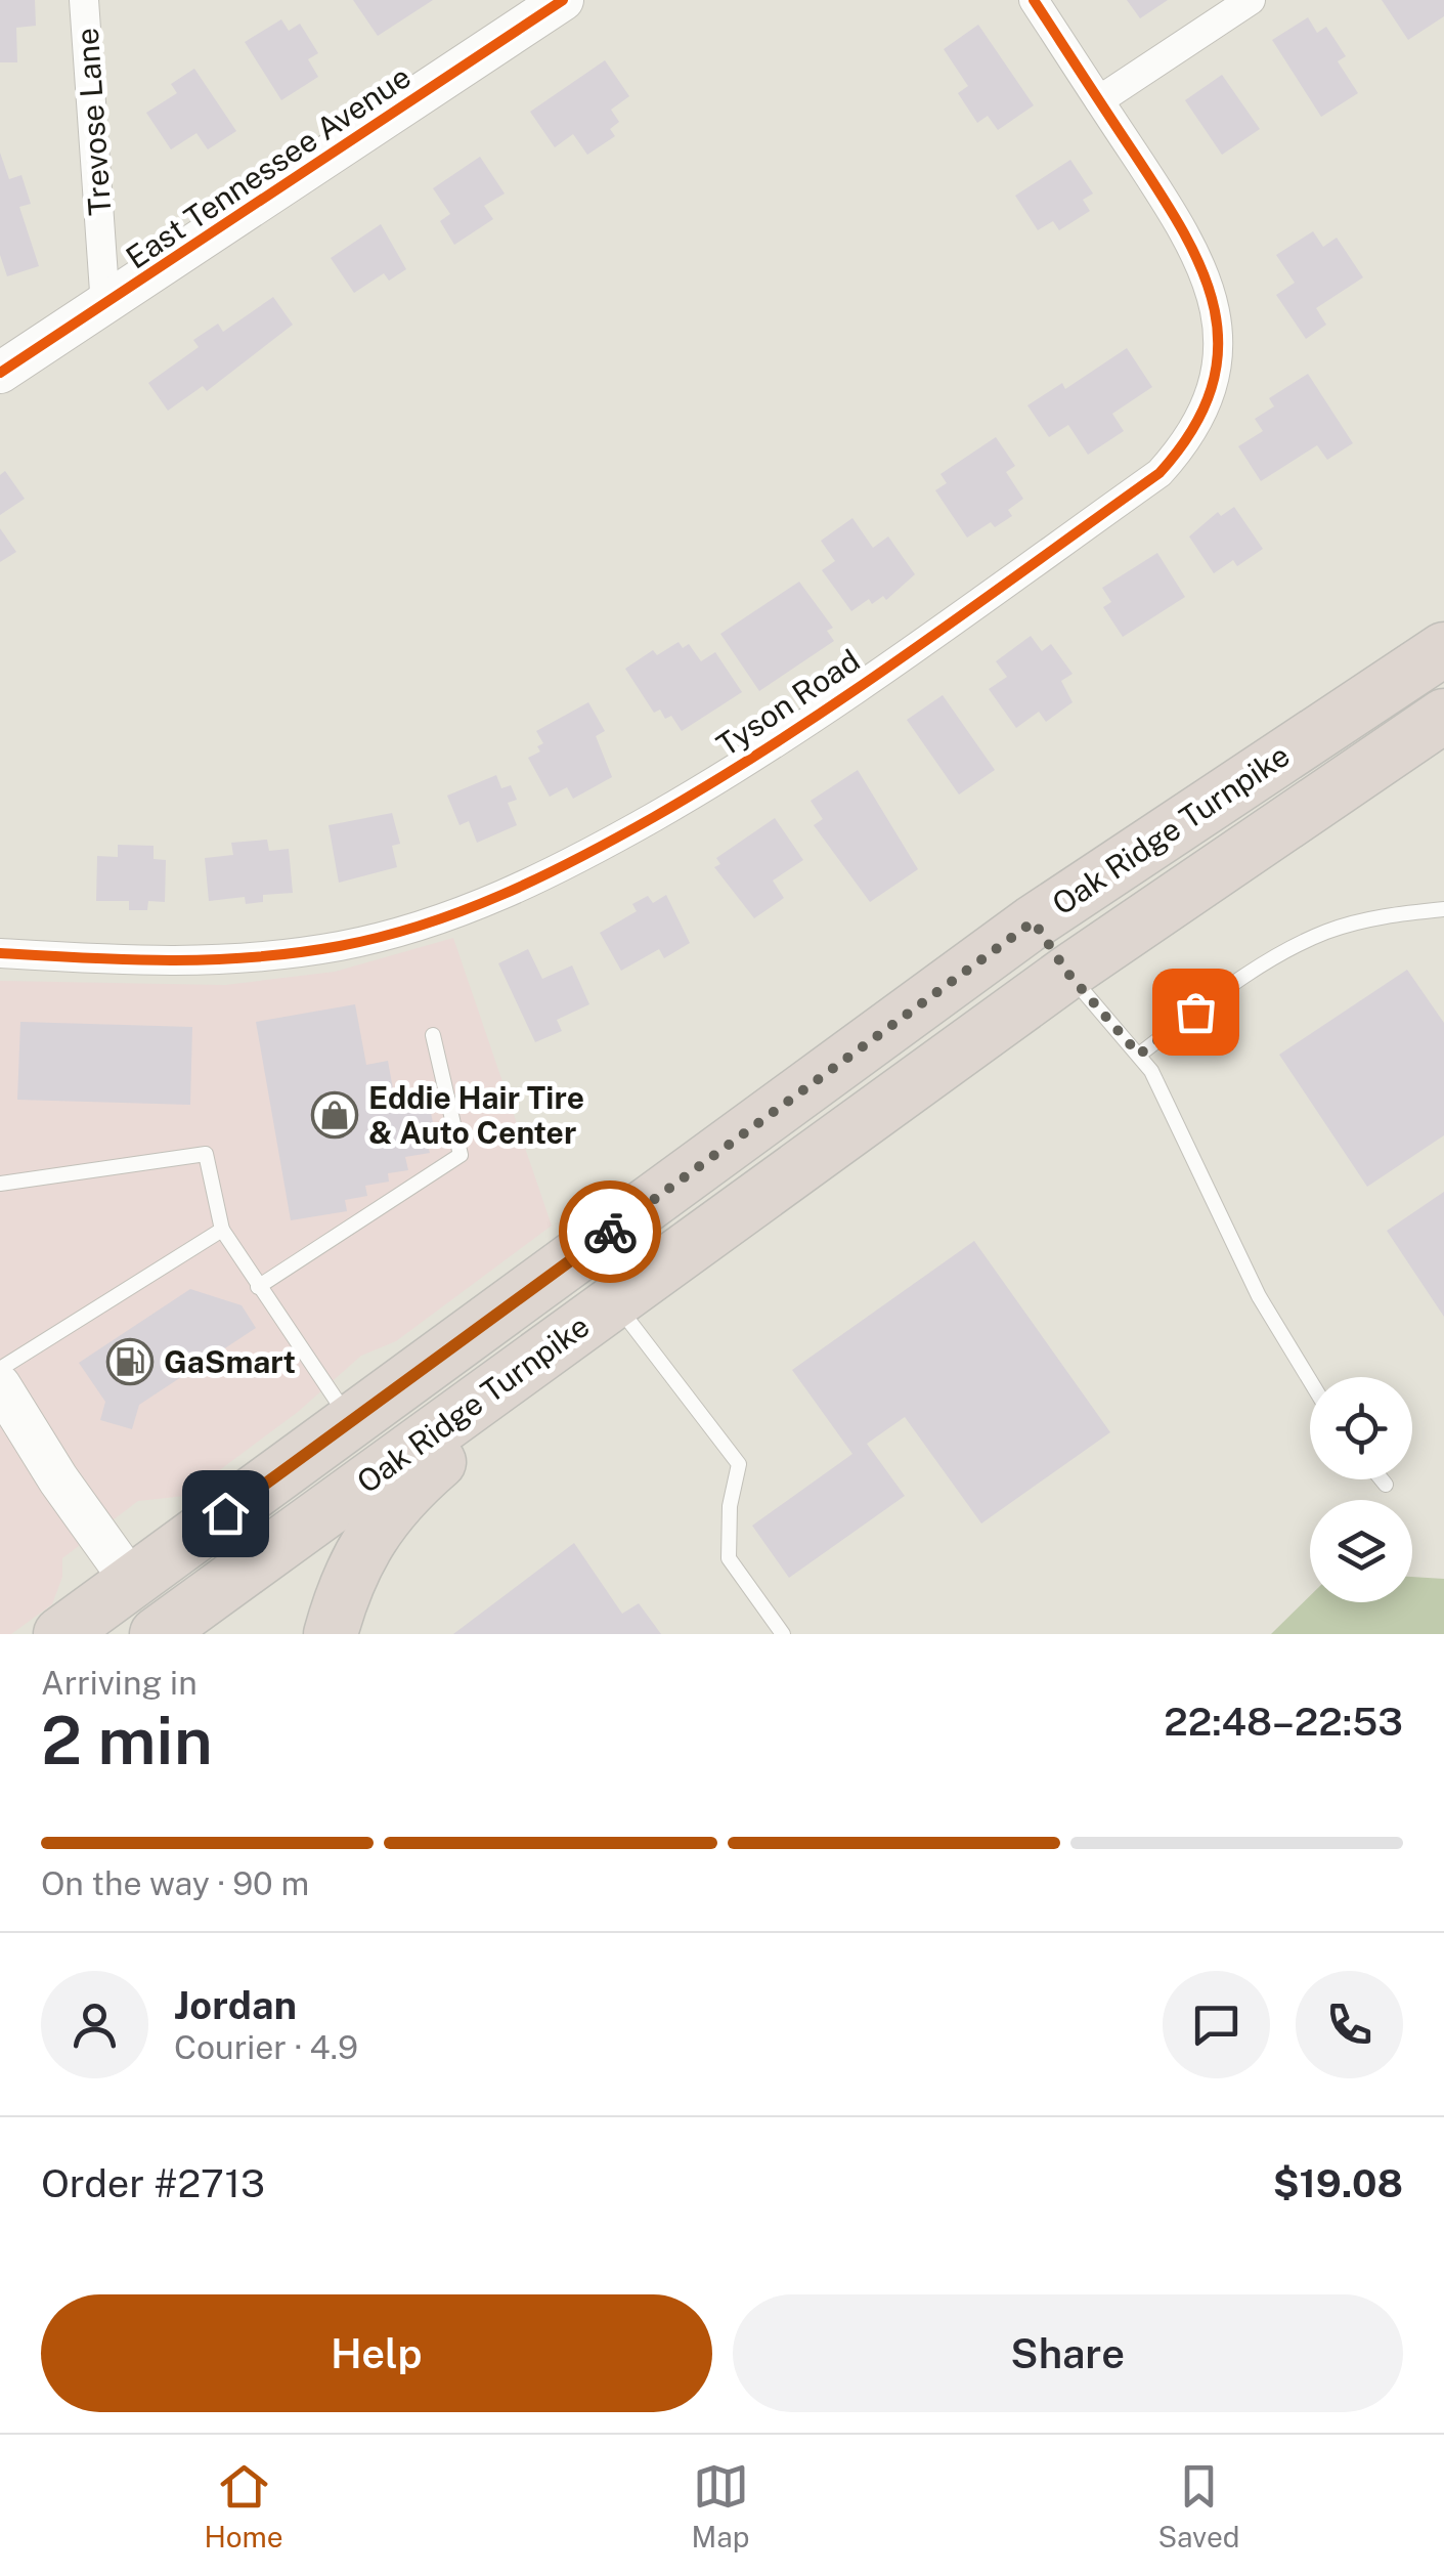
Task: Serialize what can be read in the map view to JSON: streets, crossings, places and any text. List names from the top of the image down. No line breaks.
{"streets":{"highway":["Oak Ridge Turnpike"],"street":["Trevose Lane","East Tennessee Avenue","Tyson Road"]},"crossings":[["Trevose Lane","East Tennessee Avenue"]],"places":{"shop":["Eddie Hair Tire & Auto Center"],"fuel station":["GaSmart"]},"page":{"heading":["2 min","Arriving in","22:48–22:53"],"panel":["Jordan","Courier · 4.9","Order #2713","$19.08"],"bar":"On the way · 90 m","buttons":["Help","Share"],"tabs":["Home","Map","Saved"]}}
